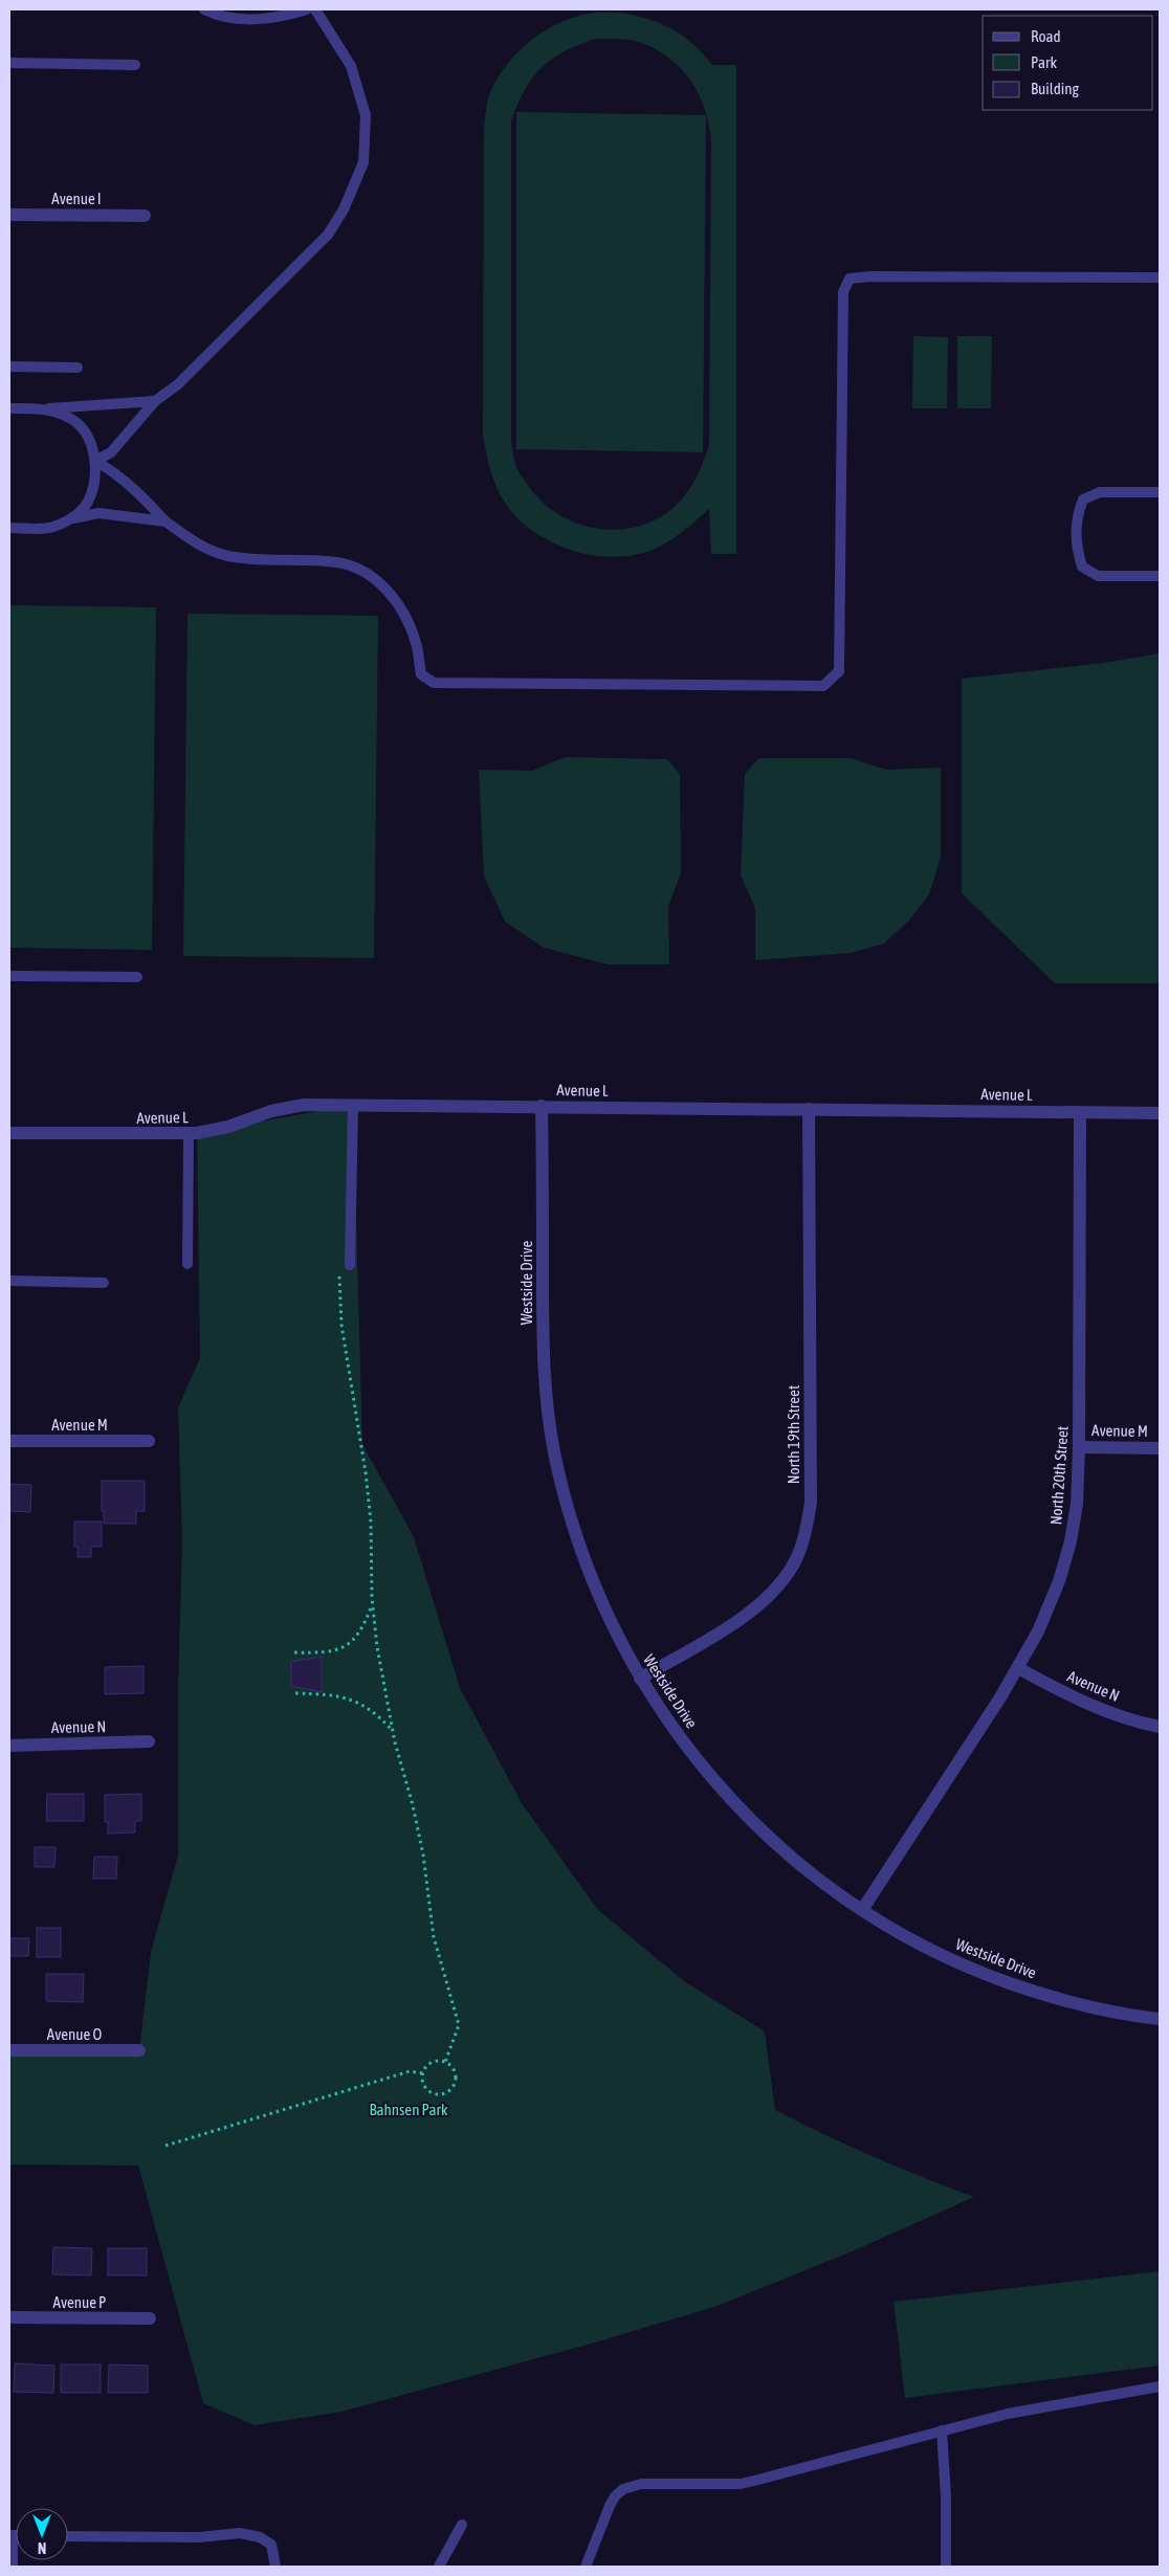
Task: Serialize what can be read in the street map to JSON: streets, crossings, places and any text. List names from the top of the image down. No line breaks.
{"streets":{"street":["Avenue I","Avenue L","Westside Drive","Avenue M","North 19th Street","North 20th Street","Avenue N","Avenue O","Avenue P"]},"crossings":[["Avenue L","Westside Drive"],["Avenue L","North 19th Street"],["Avenue L","North 20th Street"],["Westside Drive","North 19th Street"],["Westside Drive","North 20th Street"],["Avenue M","North 20th Street"],["North 20th Street","Avenue N"]],"parks":["Bahnsen Park"],"legend":["Road","Park","Building"],"north":"bottom"}
